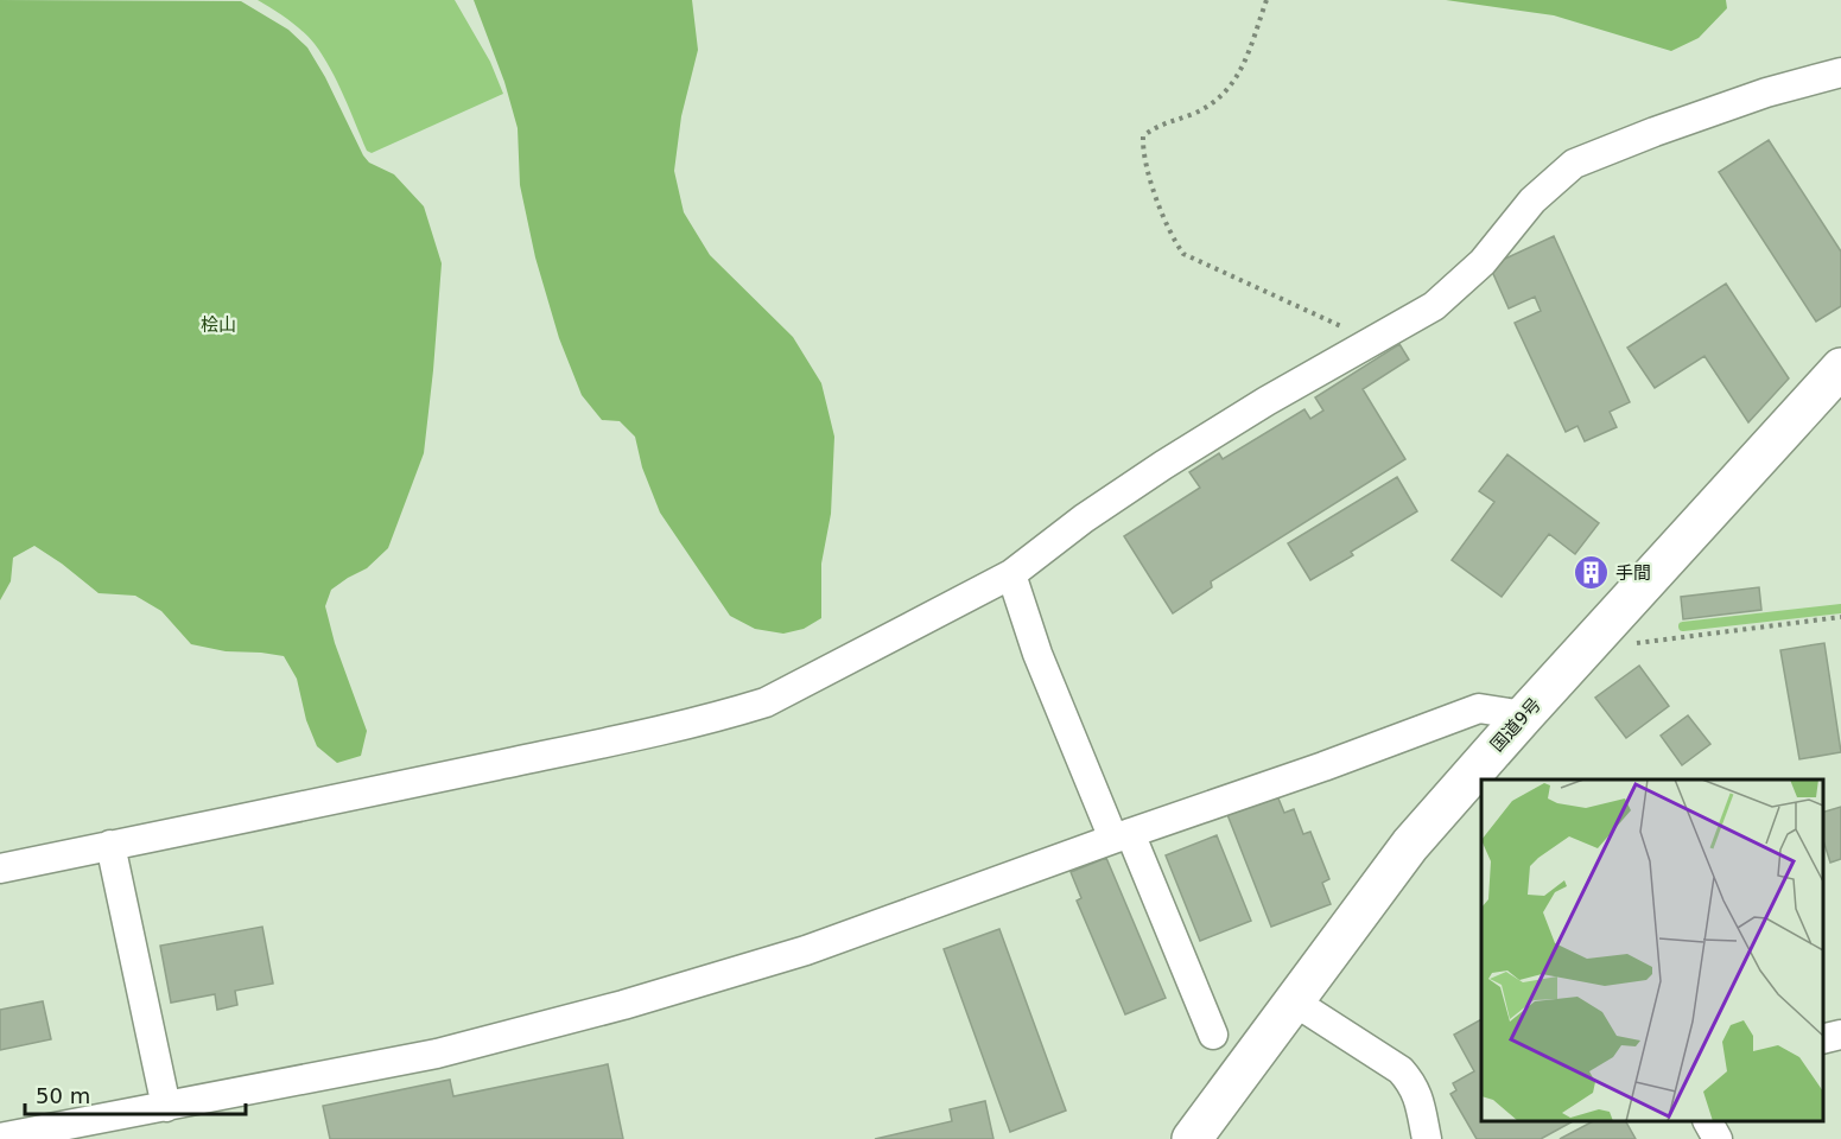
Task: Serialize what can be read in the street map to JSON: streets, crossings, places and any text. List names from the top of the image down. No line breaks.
{"streets":{"highway":["国道9号"]},"parks":["桧山"],"places":{"building":["手間"]},"scale_bar":"50 m"}
